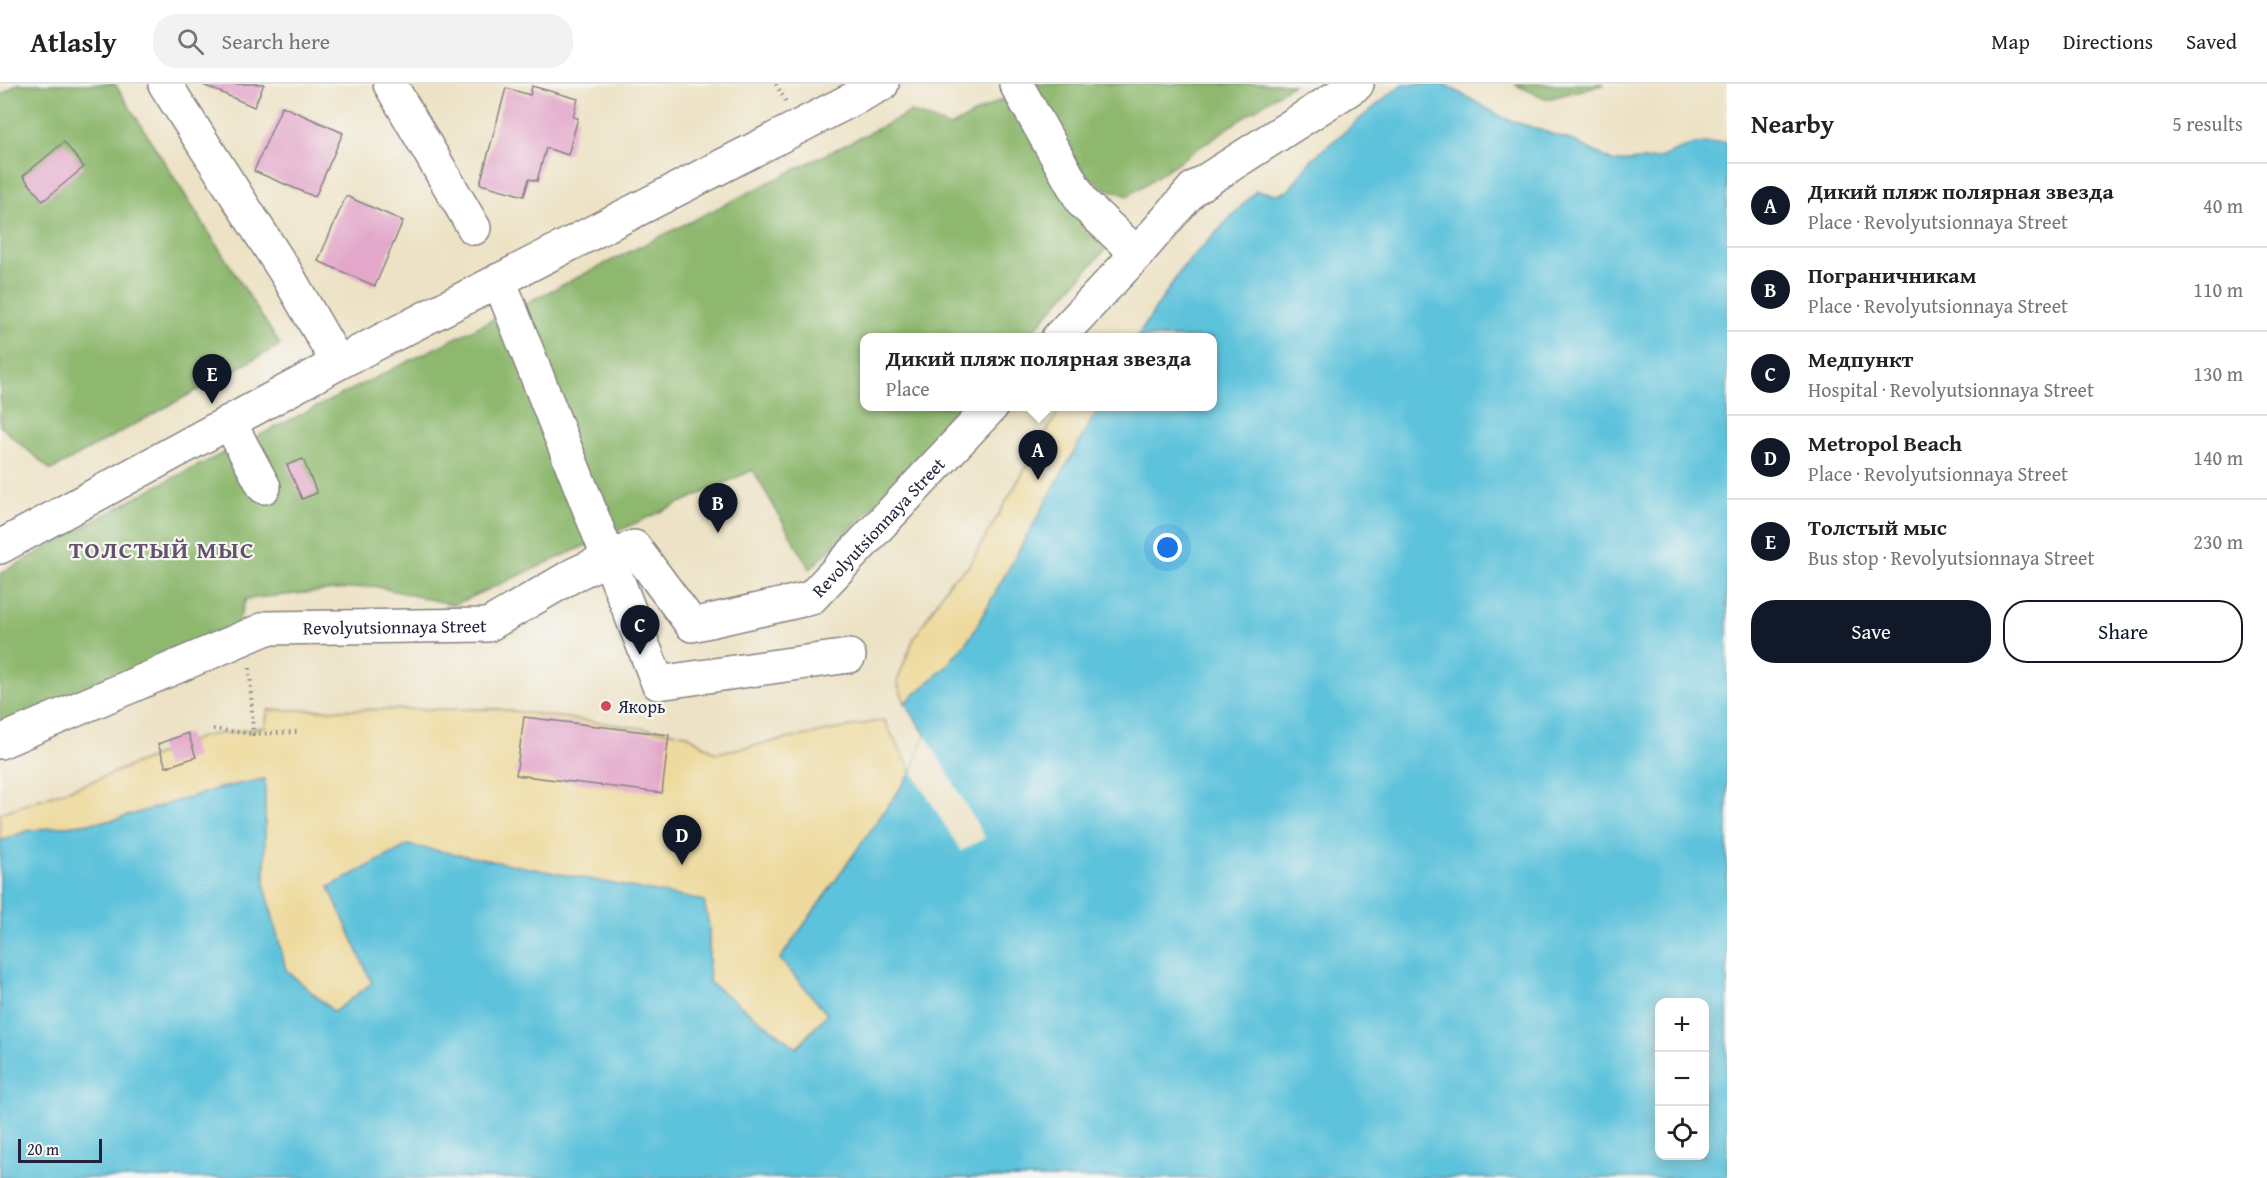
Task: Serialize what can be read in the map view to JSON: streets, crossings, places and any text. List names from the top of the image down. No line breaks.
{"streets":{"street":["Revolyutsionnaya Street"]},"districts":["ТОЛСТЫЙ МЫС"],"places":["Якорь"],"scale_bar":"20 m","page":{"header":"Atlasly","search":"Search here","nav":["Map","Directions","Saved"],"heading":["Nearby","5 results"],"list":[{"mark":"A","name":"Дикий пляж полярная звезда","note":"Place · Revolyutsionnaya Street","value":"40 m"},{"mark":"B","name":"Пограничникам","note":"Place · Revolyutsionnaya Street","value":"110 m"},{"mark":"C","name":"Медпункт","note":"Hospital · Revolyutsionnaya Street","value":"130 m"},{"mark":"D","name":"Metropol Beach","note":"Place · Revolyutsionnaya Street","value":"140 m"},{"mark":"E","name":"Толстый мыс","note":"Bus stop · Revolyutsionnaya Street","value":"230 m"}],"popup":["Дикий пляж полярная звезда","Place"],"pins":["E","A","B","C","D"],"buttons":["Save","Share"],"map_buttons":["+","−"],"scale":"20 m"}}
